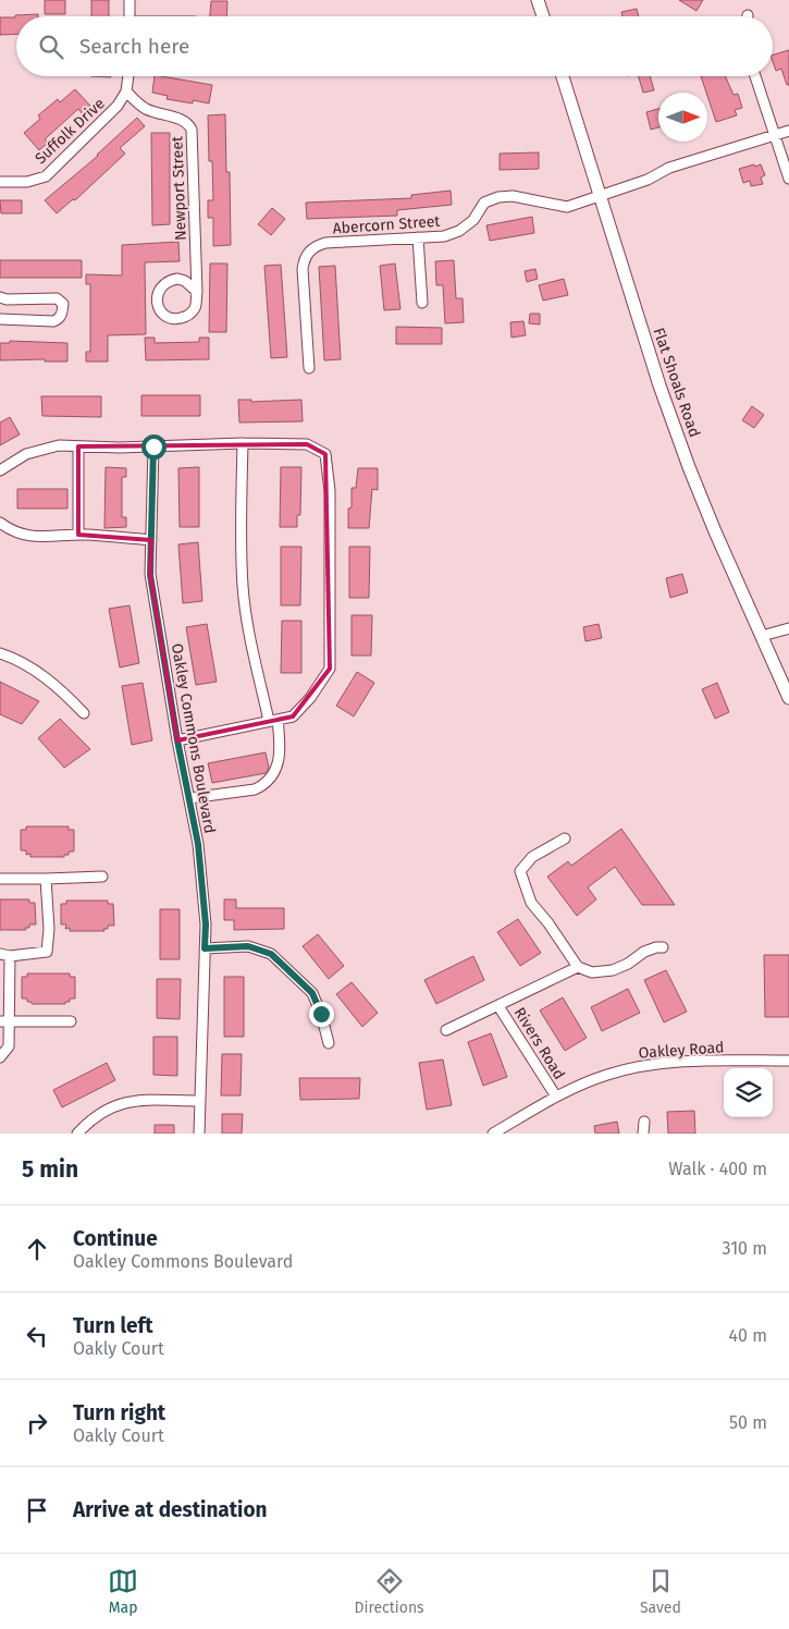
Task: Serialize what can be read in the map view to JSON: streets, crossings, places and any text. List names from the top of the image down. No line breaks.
{"streets":{"street":["Suffolk Drive","Newport Street","Abercorn Street","Flat Shoals Road","Oakley Commons Boulevard","Rivers Road","Oakley Road"]},"crossings":[["Suffolk Drive","Newport Street"],["Abercorn Street","Flat Shoals Road"],["Rivers Road","Oakley Road"]],"north":"right","page":{"search":"Search here","heading":["5 min","Walk · 400 m"],"list":[["Continue","Oakley Commons Boulevard","310 m"],["Turn left","Oakly Court","40 m"],["Turn right","Oakly Court","50 m"],"Arrive at destination"],"nav":["Map","Directions","Saved"]}}
